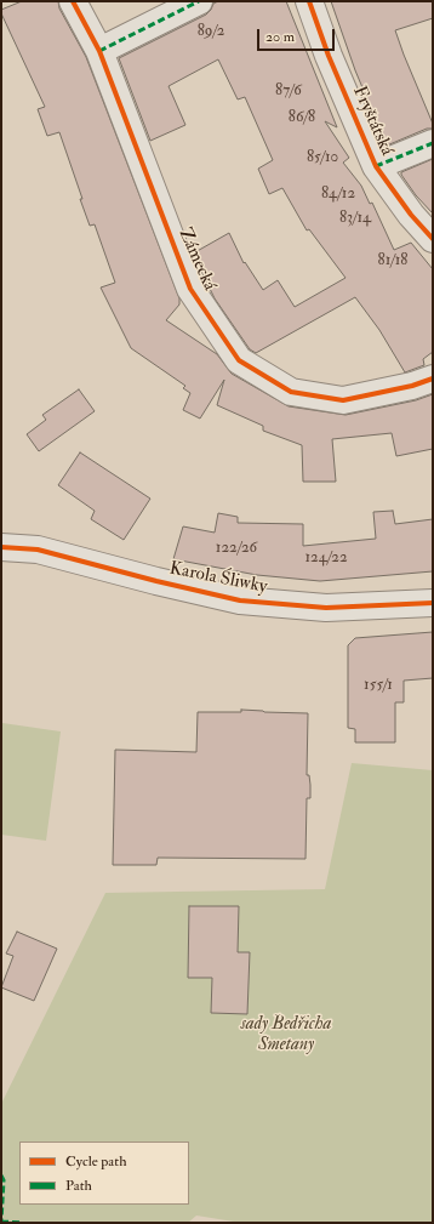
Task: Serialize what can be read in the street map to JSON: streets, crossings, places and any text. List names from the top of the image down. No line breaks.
{"streets":{"street":["Fryštátská","Zámecká","Karola Śliwky"]},"parks":["sady Bedřicha Smetany"],"house_numbers":["89/2","87/6","86/8","85/10","84/12","83/14","81/18","122/26","124/22","155/1"],"legend":["Cycle path","Path"],"scale_bar":"20 m"}
